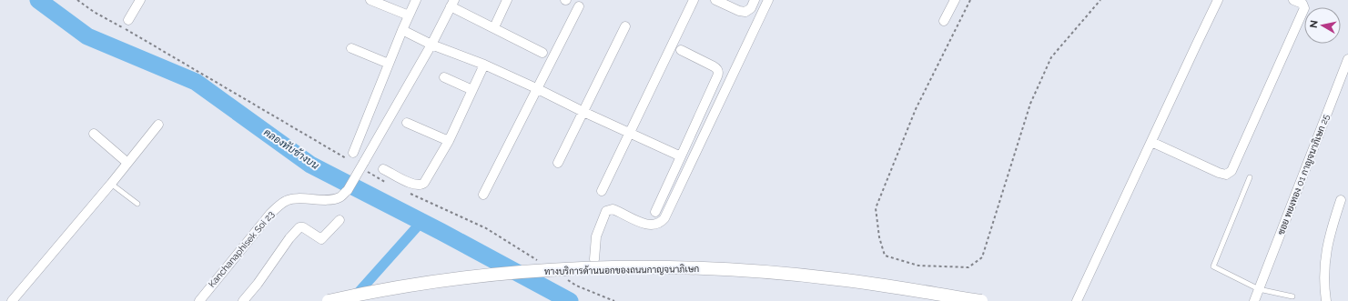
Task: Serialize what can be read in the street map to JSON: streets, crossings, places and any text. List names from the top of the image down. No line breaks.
{"streets":{"main road":["ทางบริการด้านนอกของถนนกาญจนาภิเษก"],"street":["ซอย พยงทอง 01 กาญจนาภิเษก 25","Kanchanaphisek Soi 23"]},"water":["คลองทับช้างบน"],"north":"left"}
